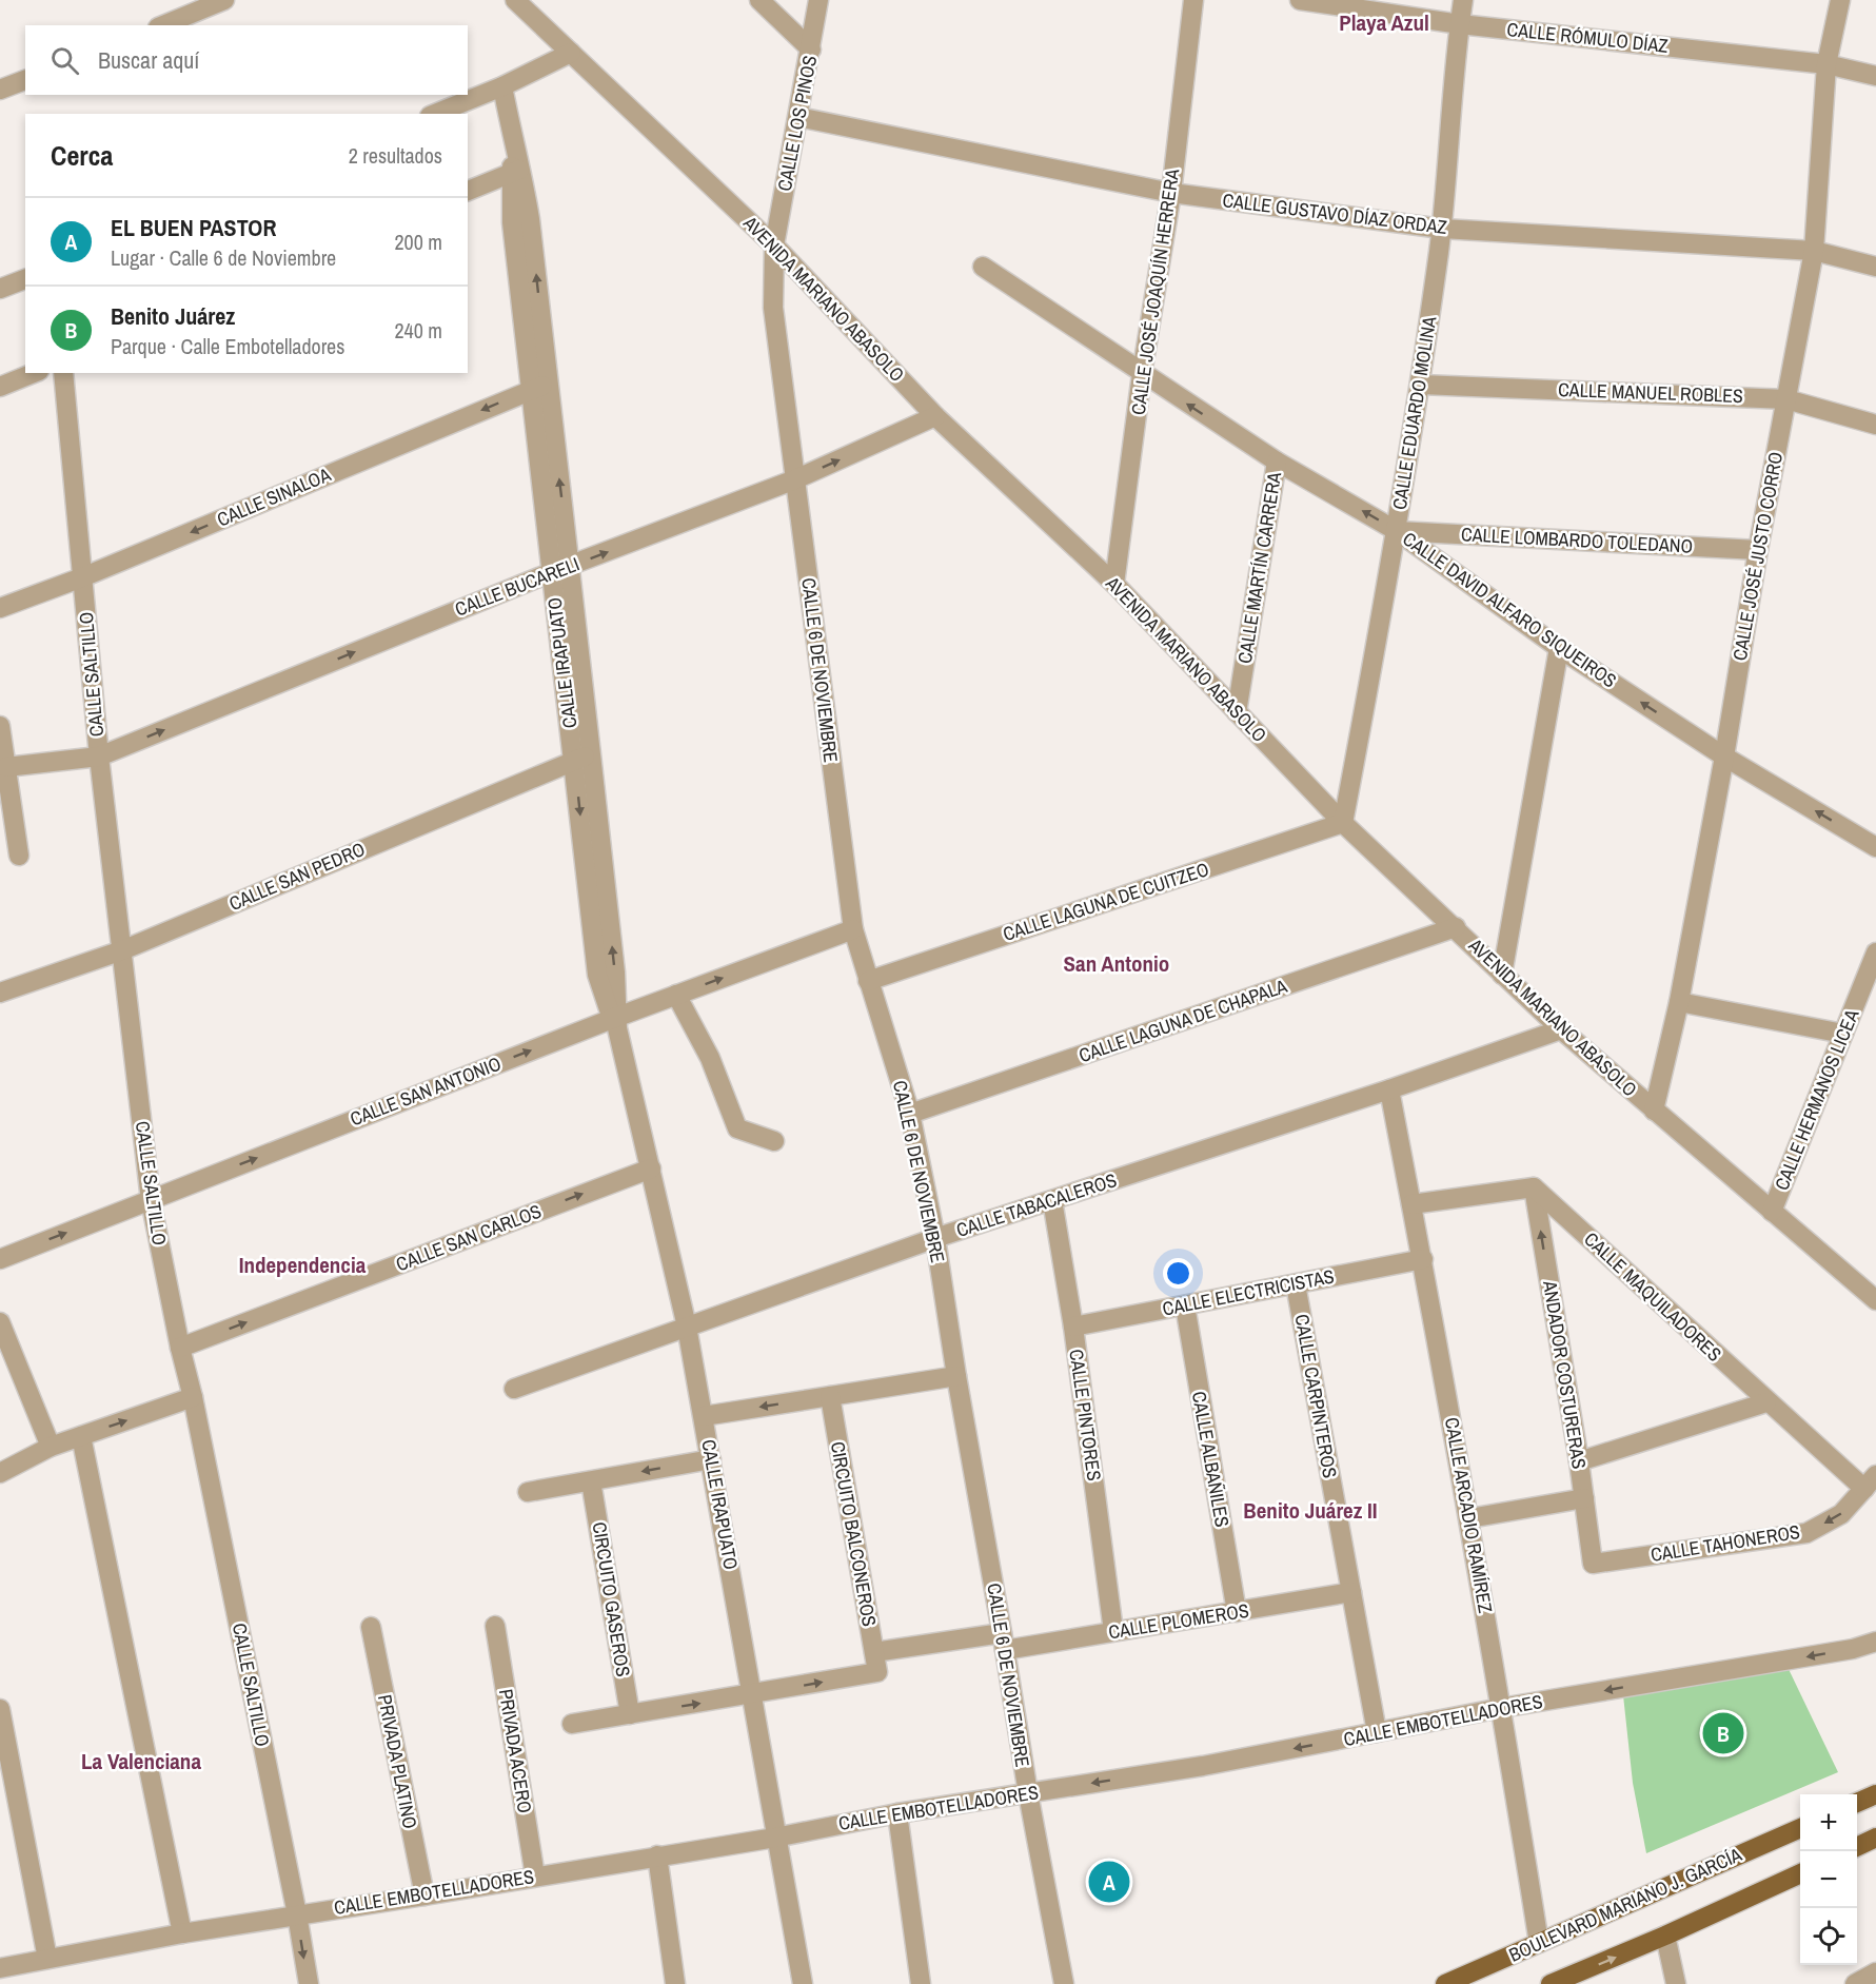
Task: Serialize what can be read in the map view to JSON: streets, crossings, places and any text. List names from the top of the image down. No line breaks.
{"streets":{"main road":["BOULEVARD MARIANO J. GARCÍA"],"street":["CALLE RÓMULO DÍAZ","CALLE LOS PINOS","CALLE GUSTAVO DÍAZ ORDAZ","CALLE JOSÉ JOAQUÍN HERRERA","AVENIDA MARIANO ABASOLO","CALLE MANUEL ROBLES","CALLE EDUARDO MOLINA","CALLE SINALOA","CALLE LOMBARDO TOLEDANO","CALLE JOSÉ JUSTO CORRO","CALLE MARTÍN CARRERA","CALLE BUCARELI","CALLE DAVID ALFARO SIQUEIROS","CALLE IRAPUATO","CALLE 6 DE NOVIEMBRE","CALLE SALTILLO","CALLE SAN PEDRO","CALLE LAGUNA DE CUITZEO","CALLE LAGUNA DE CHAPALA","CALLE SAN ANTONIO","CALLE HERMANOS LICEA","CALLE TABACALEROS","CALLE SAN CARLOS","CALLE ELECTRICISTAS","CALLE MAQUILADORES","ANDADOR COSTURERAS","CALLE CARPINTEROS","CALLE PINTORES","CALLE ALBAÑILES","CALLE ARCADIO RAMÍREZ","CIRCUITO BALCONEROS","CALLE TAHONEROS","CIRCUITO GASEROS","CALLE PLOMEROS","CALLE EMBOTELLADORES","PRIVADA ACERO","PRIVADA PLATINO"]},"crossings":[["CALLE RÓMULO DÍAZ","CALLE EDUARDO MOLINA"],["CALLE RÓMULO DÍAZ","CALLE JOSÉ JUSTO CORRO"],["CALLE LOS PINOS","CALLE GUSTAVO DÍAZ ORDAZ"],["CALLE LOS PINOS","AVENIDA MARIANO ABASOLO"],["CALLE LOS PINOS","CALLE 6 DE NOVIEMBRE"],["CALLE GUSTAVO DÍAZ ORDAZ","CALLE JOSÉ JOAQUÍN HERRERA"],["CALLE GUSTAVO DÍAZ ORDAZ","CALLE EDUARDO MOLINA"],["CALLE GUSTAVO DÍAZ ORDAZ","CALLE JOSÉ JUSTO CORRO"],["CALLE JOSÉ JOAQUÍN HERRERA","AVENIDA MARIANO ABASOLO"],["CALLE JOSÉ JOAQUÍN HERRERA","CALLE DAVID ALFARO SIQUEIROS"],["AVENIDA MARIANO ABASOLO","CALLE EDUARDO MOLINA"],["AVENIDA MARIANO ABASOLO","CALLE JOSÉ JUSTO CORRO"],["AVENIDA MARIANO ABASOLO","CALLE MARTÍN CARRERA"],["AVENIDA MARIANO ABASOLO","CALLE BUCARELI"],["AVENIDA MARIANO ABASOLO","CALLE 6 DE NOVIEMBRE"],["AVENIDA MARIANO ABASOLO","CALLE LAGUNA DE CUITZEO"],["AVENIDA MARIANO ABASOLO","CALLE LAGUNA DE CHAPALA"],["AVENIDA MARIANO ABASOLO","CALLE HERMANOS LICEA"],["AVENIDA MARIANO ABASOLO","CALLE TABACALEROS"],["CALLE MANUEL ROBLES","CALLE EDUARDO MOLINA"],["CALLE MANUEL ROBLES","CALLE JOSÉ JUSTO CORRO"],["CALLE EDUARDO MOLINA","CALLE LOMBARDO TOLEDANO"],["CALLE EDUARDO MOLINA","CALLE DAVID ALFARO SIQUEIROS"],["CALLE EDUARDO MOLINA","CALLE LAGUNA DE CUITZEO"],["CALLE SINALOA","CALLE IRAPUATO"],["CALLE SINALOA","CALLE SALTILLO"],["CALLE LOMBARDO TOLEDANO","CALLE JOSÉ JUSTO CORRO"],["CALLE LOMBARDO TOLEDANO","CALLE DAVID ALFARO SIQUEIROS"],["CALLE JOSÉ JUSTO CORRO","CALLE DAVID ALFARO SIQUEIROS"],["CALLE MARTÍN CARRERA","CALLE DAVID ALFARO SIQUEIROS"],["CALLE BUCARELI","CALLE IRAPUATO"],["CALLE BUCARELI","CALLE 6 DE NOVIEMBRE"],["CALLE BUCARELI","CALLE SALTILLO"],["CALLE IRAPUATO","CALLE SAN PEDRO"],["CALLE IRAPUATO","CALLE SAN ANTONIO"],["CALLE IRAPUATO","CALLE TABACALEROS"],["CALLE IRAPUATO","CALLE SAN CARLOS"],["CALLE IRAPUATO","CIRCUITO BALCONEROS"],["CALLE IRAPUATO","CALLE EMBOTELLADORES"],["CALLE 6 DE NOVIEMBRE","CALLE LAGUNA DE CUITZEO"],["CALLE 6 DE NOVIEMBRE","CALLE LAGUNA DE CHAPALA"],["CALLE 6 DE NOVIEMBRE","CALLE SAN ANTONIO"],["CALLE 6 DE NOVIEMBRE","CALLE TABACALEROS"],["CALLE 6 DE NOVIEMBRE","CALLE PLOMEROS"],["CALLE 6 DE NOVIEMBRE","CALLE EMBOTELLADORES"],["CALLE SALTILLO","CALLE SAN PEDRO"],["CALLE SALTILLO","CALLE SAN ANTONIO"],["CALLE SALTILLO","CALLE SAN CARLOS"],["CALLE SALTILLO","CALLE EMBOTELLADORES"],["CALLE TABACALEROS","CALLE PINTORES"],["CALLE TABACALEROS","CALLE ARCADIO RAMÍREZ"],["CALLE ELECTRICISTAS","CALLE CARPINTEROS"],["CALLE ELECTRICISTAS","CALLE PINTORES"],["CALLE ELECTRICISTAS","CALLE ALBAÑILES"],["CALLE ELECTRICISTAS","CALLE ARCADIO RAMÍREZ"],["CALLE MAQUILADORES","ANDADOR COSTURERAS"],["CALLE MAQUILADORES","CALLE TAHONEROS"],["ANDADOR COSTURERAS","CALLE TAHONEROS"],["CALLE CARPINTEROS","CALLE PLOMEROS"],["CALLE CARPINTEROS","CALLE EMBOTELLADORES"],["CALLE PINTORES","CALLE PLOMEROS"],["CALLE ALBAÑILES","CALLE PLOMEROS"],["CALLE ARCADIO RAMÍREZ","CALLE EMBOTELLADORES"],["CALLE ARCADIO RAMÍREZ","BOULEVARD MARIANO J. GARCÍA"],["CIRCUITO BALCONEROS","CALLE PLOMEROS"],["CALLE EMBOTELLADORES","PRIVADA ACERO"],["CALLE EMBOTELLADORES","PRIVADA PLATINO"]],"one_way":["CALLE SINALOA","CALLE BUCARELI","CALLE DAVID ALFARO SIQUEIROS","CALLE SAN ANTONIO","CALLE SAN CARLOS","ANDADOR COSTURERAS","CALLE EMBOTELLADORES"],"districts":["Playa Azul","San Antonio","Independencia","Benito Juárez II","La Valenciana"],"page":{"search":"Buscar aquí","heading":["Cerca","2 resultados"],"list":[{"mark":"A","name":"EL BUEN PASTOR","note":"Lugar · Calle 6 de Noviembre","value":"200 m"},{"mark":"B","name":"Benito Juárez","note":"Parque · Calle Embotelladores","value":"240 m"}],"pins":["B","A"],"map_buttons":["+","−"]}}
